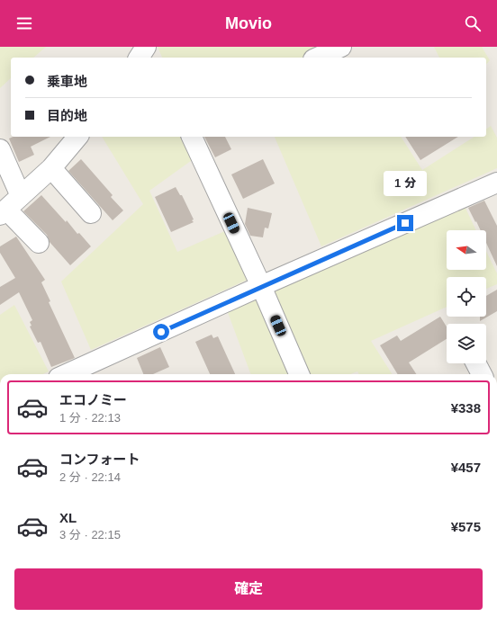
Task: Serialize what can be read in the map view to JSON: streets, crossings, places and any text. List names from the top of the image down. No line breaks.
{"north":"left","page":{"header":"Movio","banner":["乗車地","目的地"],"bubble":"1 分","list":[{"name":"エコノミー","note":"1 分 · 22:13","value":"¥338"},{"name":"コンフォート","note":"2 分 · 22:14","value":"¥457"},{"name":"XL","note":"3 分 · 22:15","value":"¥575"}],"buttons":"確定"}}
